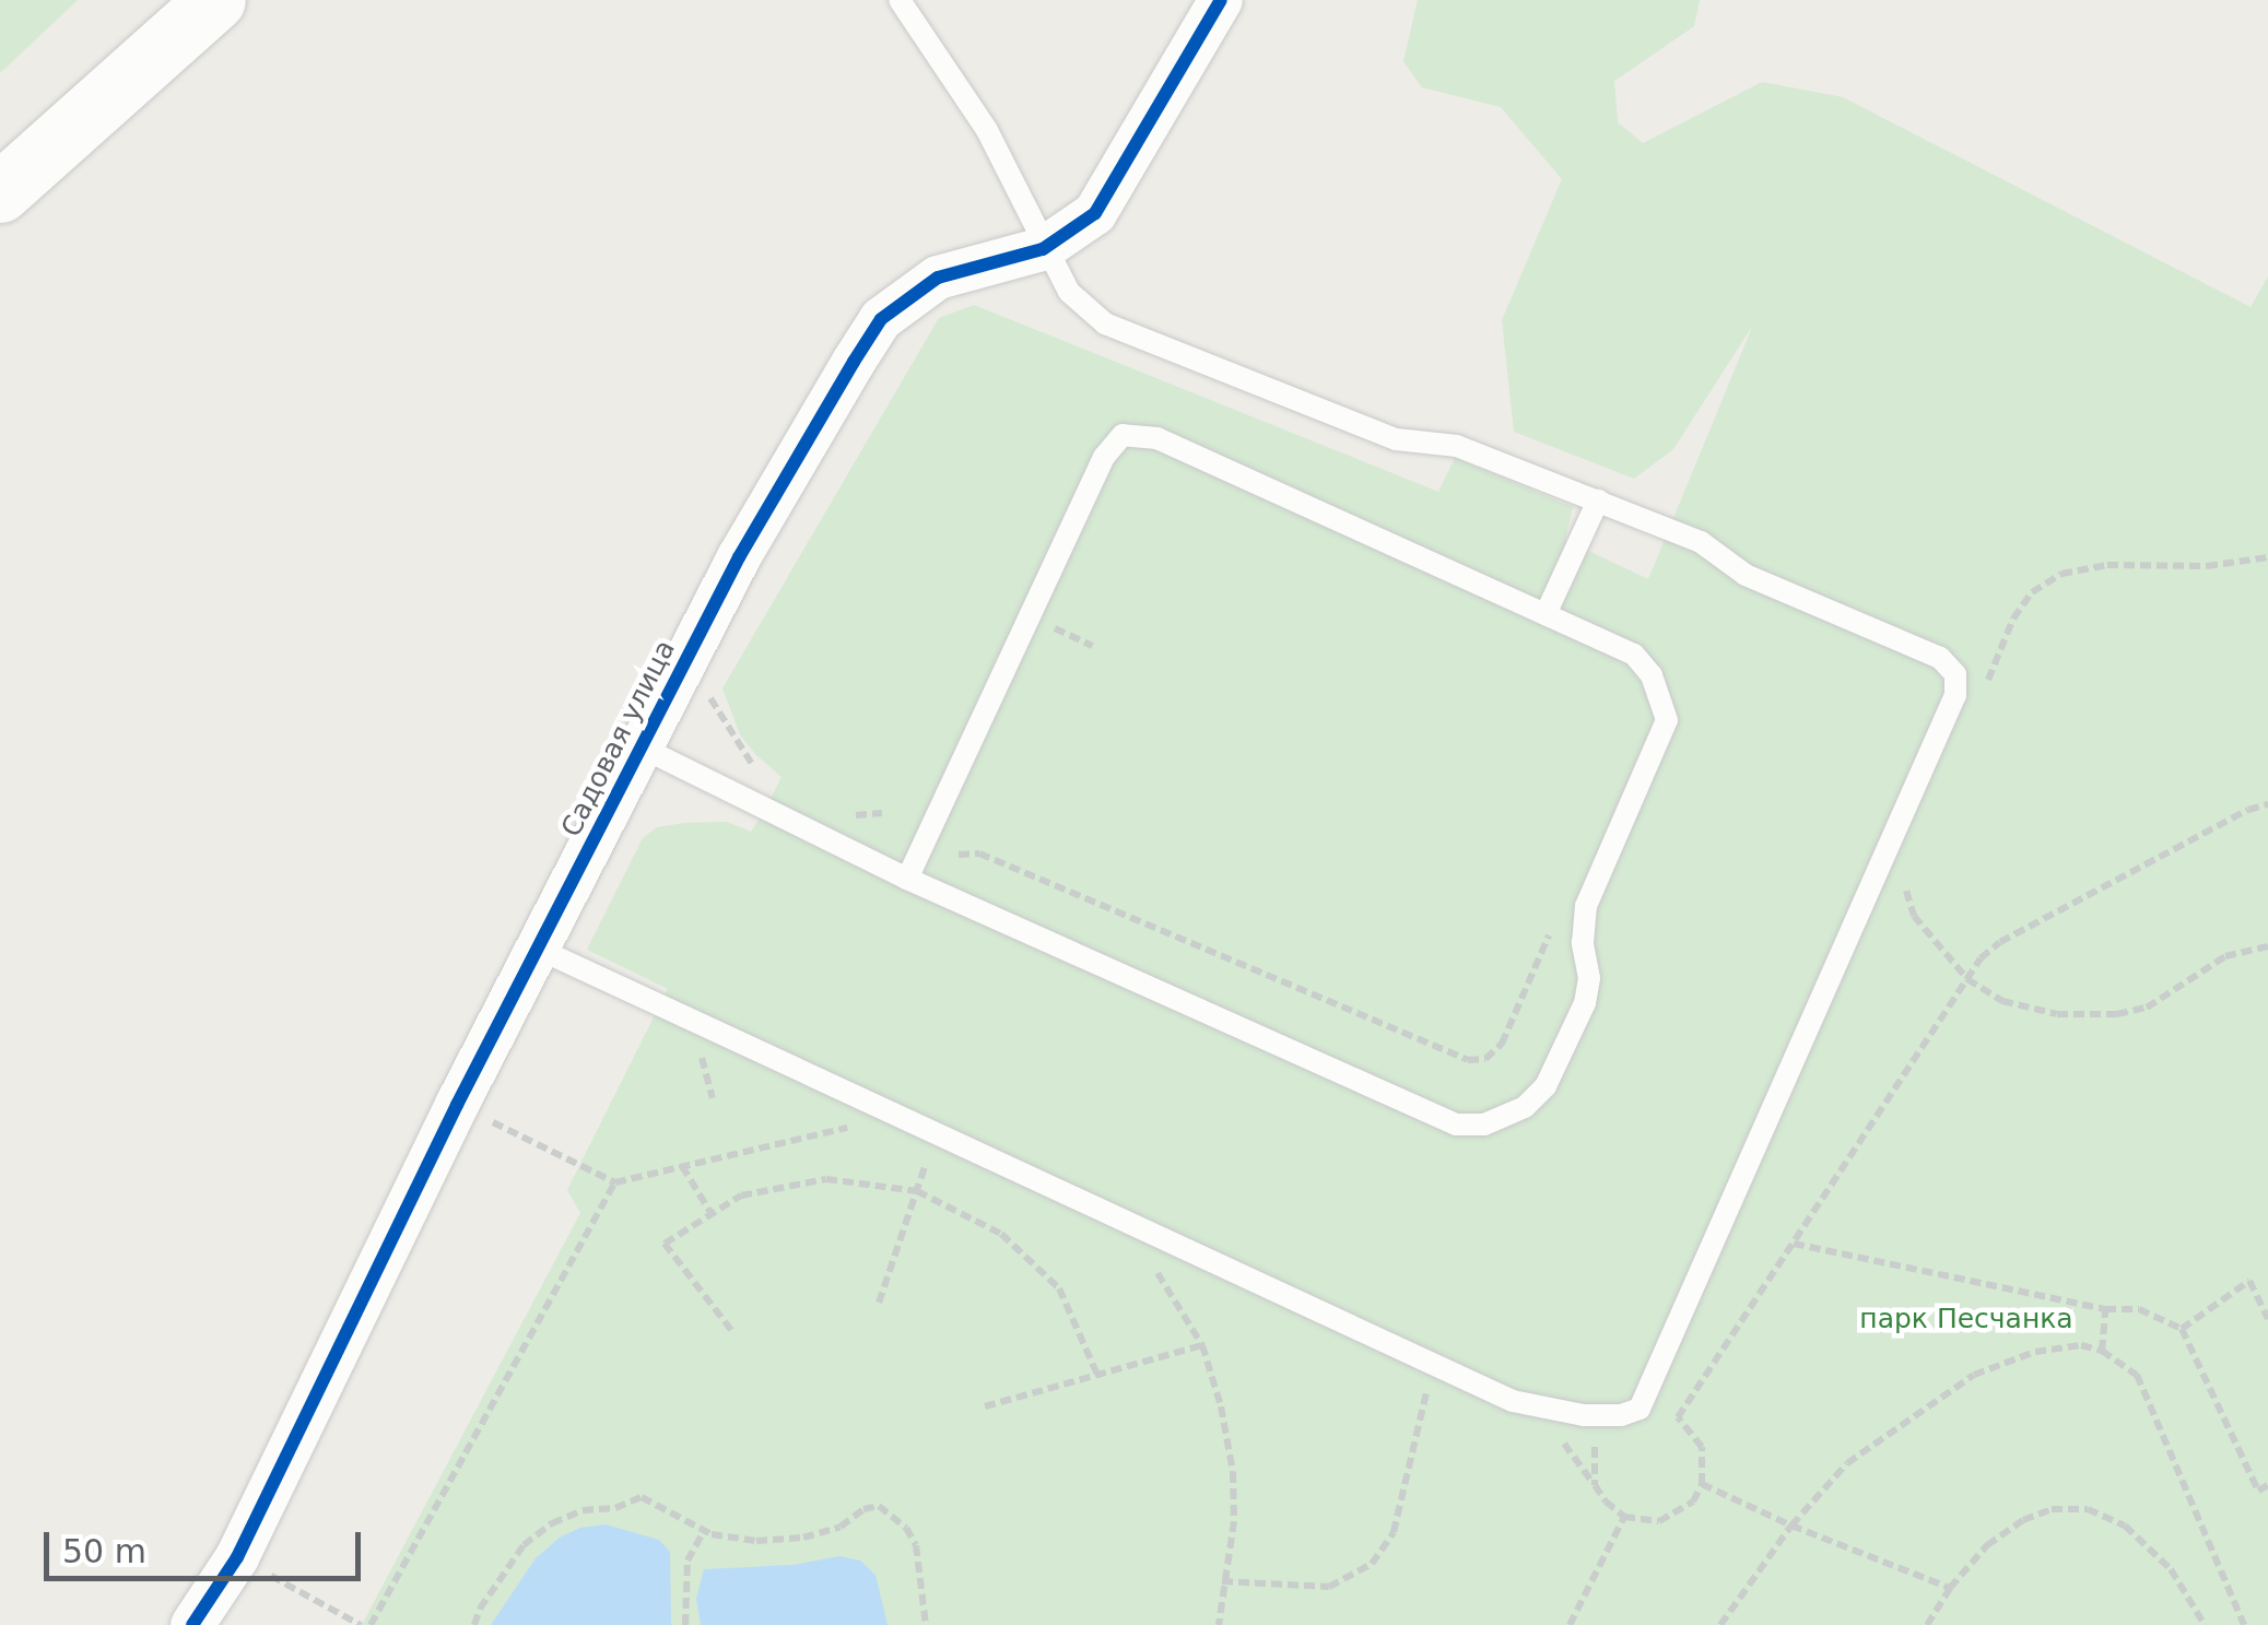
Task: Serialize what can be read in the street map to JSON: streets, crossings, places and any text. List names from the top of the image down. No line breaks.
{"streets":{"street":["Садовая улица"]},"parks":["парк Песчанка"],"scale_bar":"50 m"}
